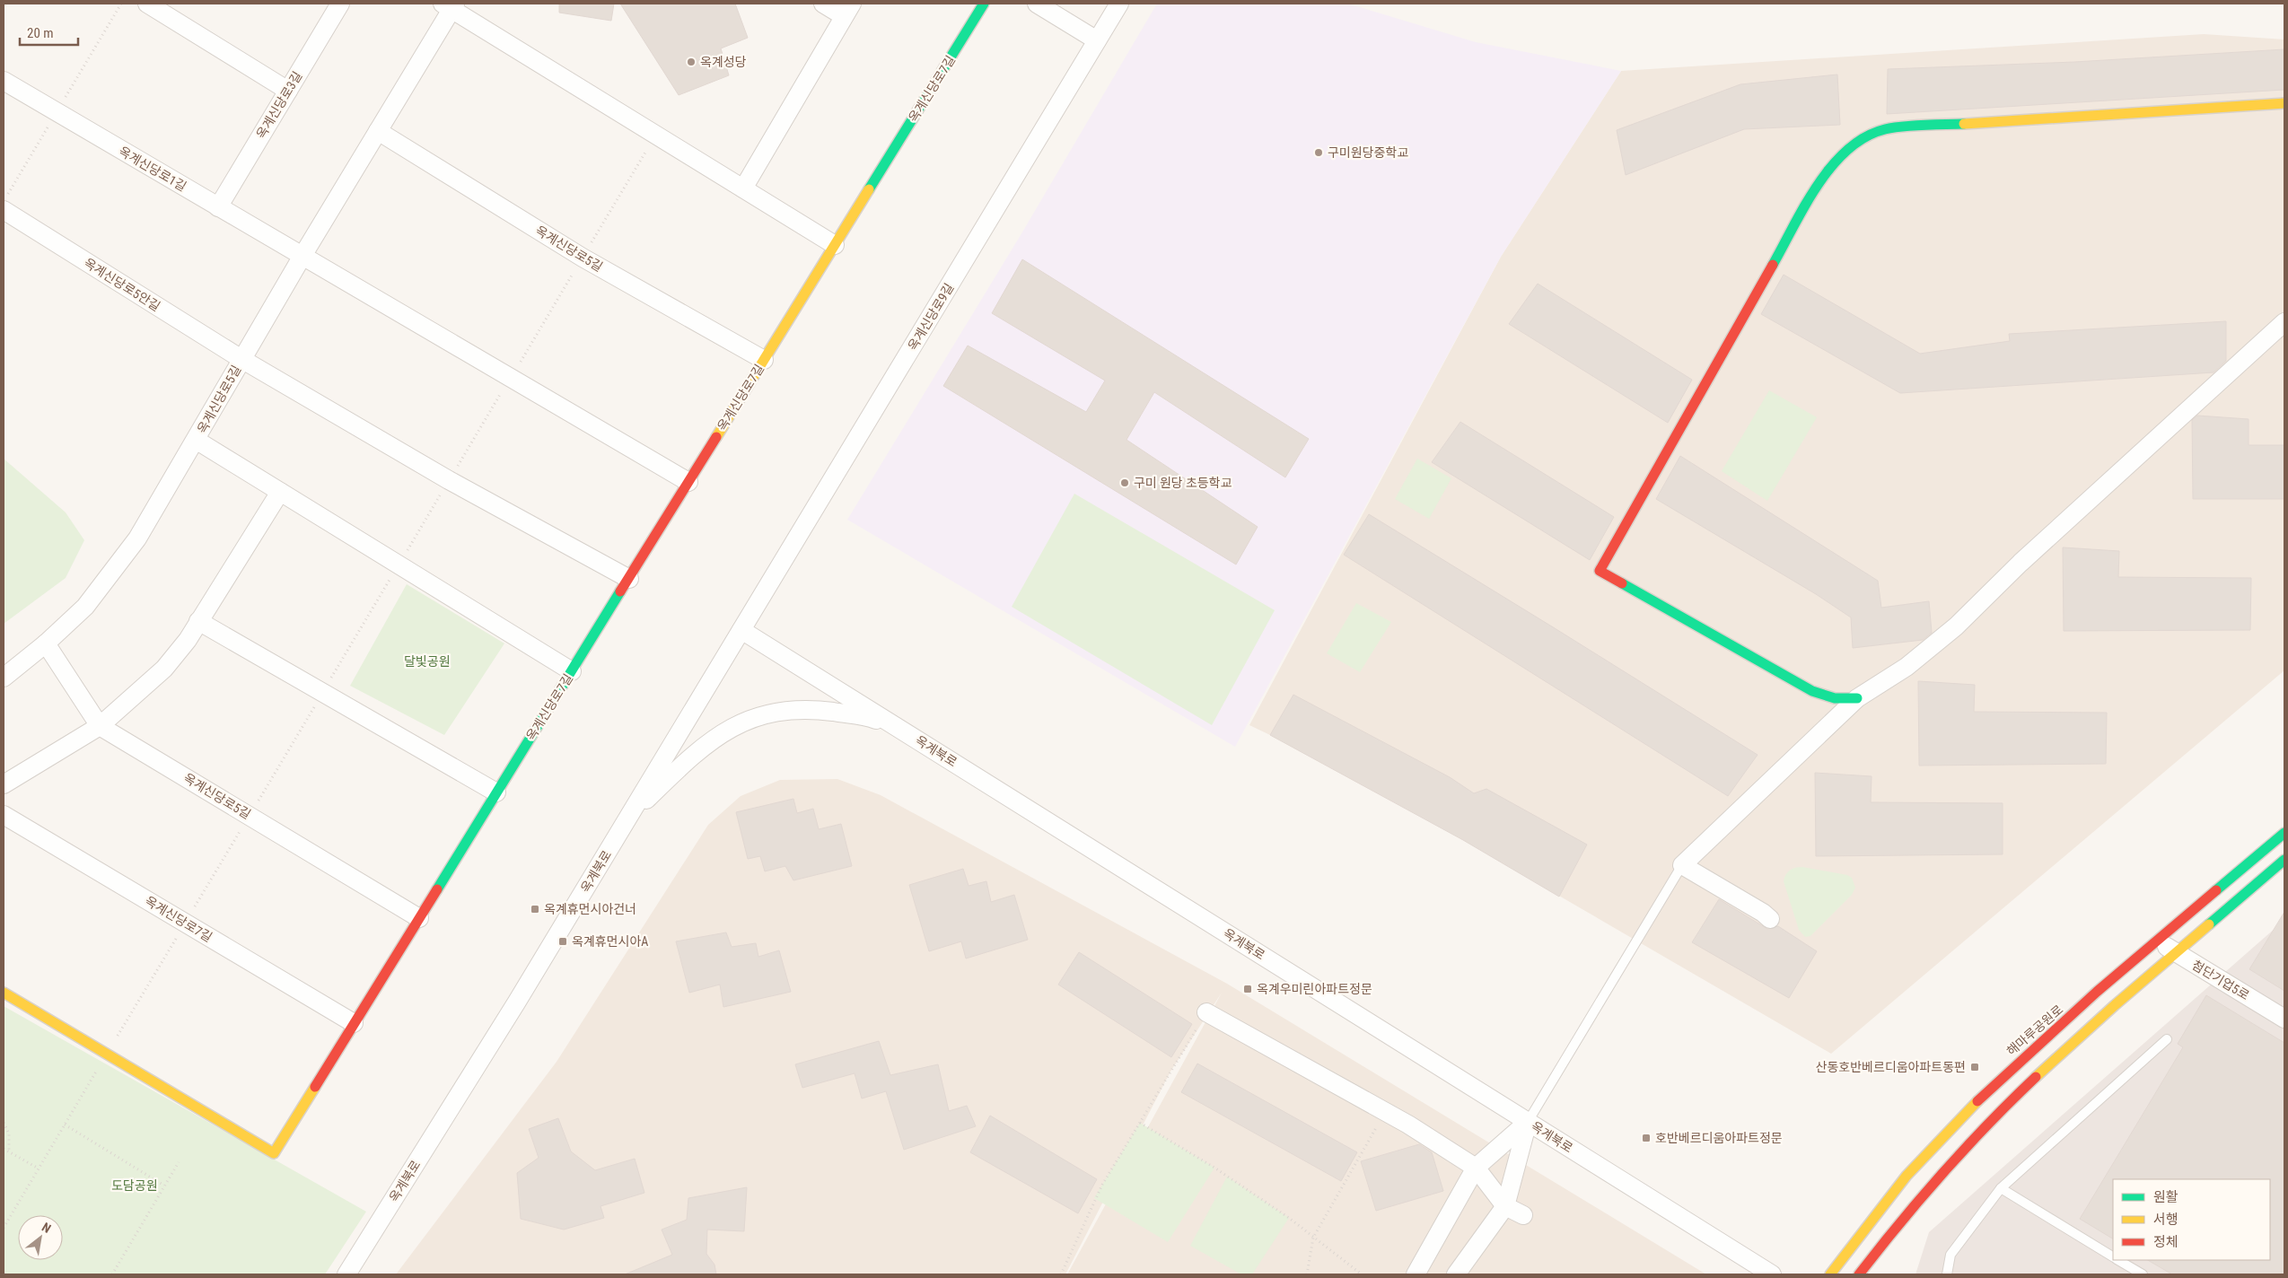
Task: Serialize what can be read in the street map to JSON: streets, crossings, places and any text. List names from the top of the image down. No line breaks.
{"streets":{"street":["옥계신당로7길","옥계신당로3길","옥계신당로1길","옥계신당로5길","옥계신당로5안길","옥계신당로9길","옥계북로","첨단기업5로","해마루공원로"]},"crossings":[["옥계신당로7길","옥계신당로5길"],["옥계신당로3길","옥계신당로1길"],["옥계신당로1길","옥계신당로5길"],["옥계신당로5길","옥계신당로5안길"],["옥계신당로9길","옥계북로"],["첨단기업5로","해마루공원로"]],"parks":["달빛공원","도담공원"],"places":{"other":["옥계성당","구미원당중학교","구미 원당 초등학교"],"transit":["옥계휴먼시아건너","옥계휴먼시아A","옥계우미린아파트정문","산동호반베르디움아파트동편","호반베르디움아파트정문"]},"legend":["원활","서행","정체"],"scale_bar":"20 m","north":"top right"}
